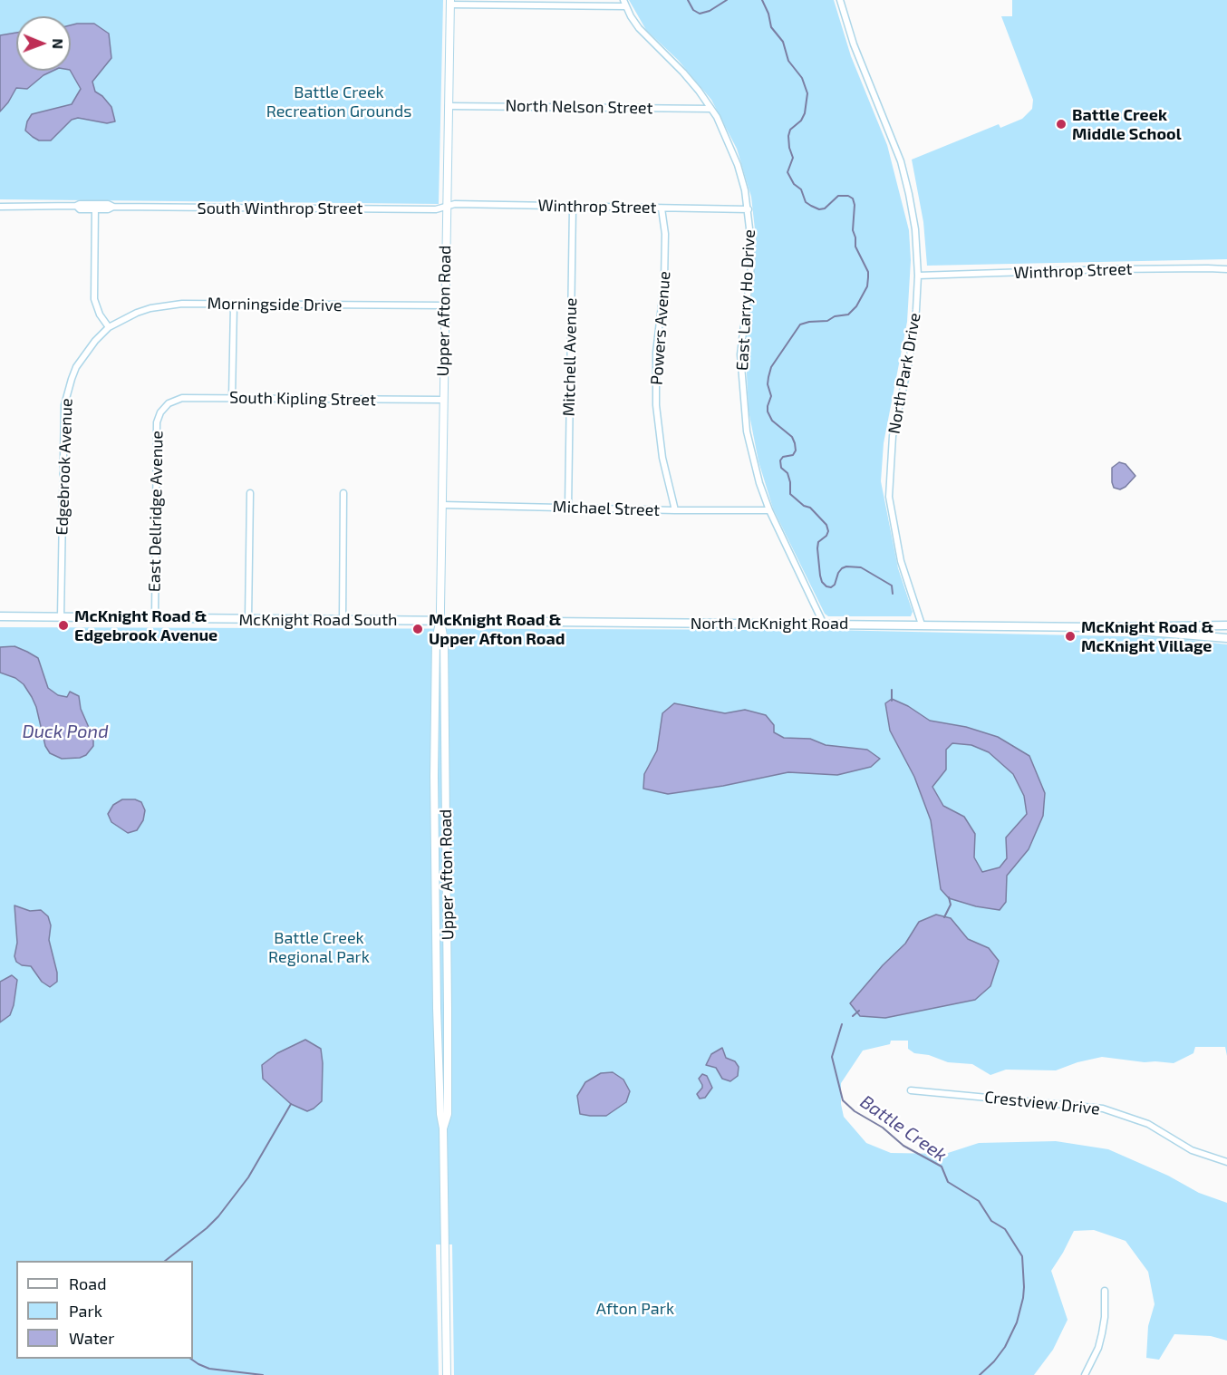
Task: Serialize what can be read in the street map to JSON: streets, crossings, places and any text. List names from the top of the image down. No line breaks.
{"streets":{"main road":["McKnight Road South","North McKnight Road"],"street":["North Nelson Street","Winthrop Street","South Winthrop Street","East Larry Ho Drive","Morningside Drive","Upper Afton Road","Powers Avenue","Mitchell Avenue","North Park Drive","South Kipling Street","Edgebrook Avenue","Michael Street","East Dellridge Avenue","Crestview Drive"]},"crossings":[["North Nelson Street","East Larry Ho Drive"],["North Nelson Street","Upper Afton Road"],["Winthrop Street","South Winthrop Street"],["Winthrop Street","East Larry Ho Drive"],["Winthrop Street","Upper Afton Road"],["Winthrop Street","Powers Avenue"],["Winthrop Street","Mitchell Avenue"],["Winthrop Street","North Park Drive"],["South Winthrop Street","Upper Afton Road"],["East Larry Ho Drive","Michael Street"],["East Larry Ho Drive","North McKnight Road"],["Morningside Drive","Upper Afton Road"],["Morningside Drive","Edgebrook Avenue"],["Upper Afton Road","South Kipling Street"],["Upper Afton Road","Michael Street"],["Upper Afton Road","McKnight Road South"],["Upper Afton Road","North McKnight Road"],["Powers Avenue","Michael Street"],["Mitchell Avenue","Michael Street"],["North Park Drive","North McKnight Road"],["South Kipling Street","East Dellridge Avenue"],["Edgebrook Avenue","McKnight Road South"],["East Dellridge Avenue","McKnight Road South"],["McKnight Road South","North McKnight Road"]],"water":["Duck Pond","Battle Creek"],"parks":["Battle Creek Recreation Grounds","Battle Creek Regional Park","Afton Park"],"places":["Battle Creek Middle School","McKnight Road & Edgebrook Avenue","McKnight Road & Upper Afton Road","McKnight Road & McKnight Village"],"legend":["Road","Park","Water"],"north":"right"}
